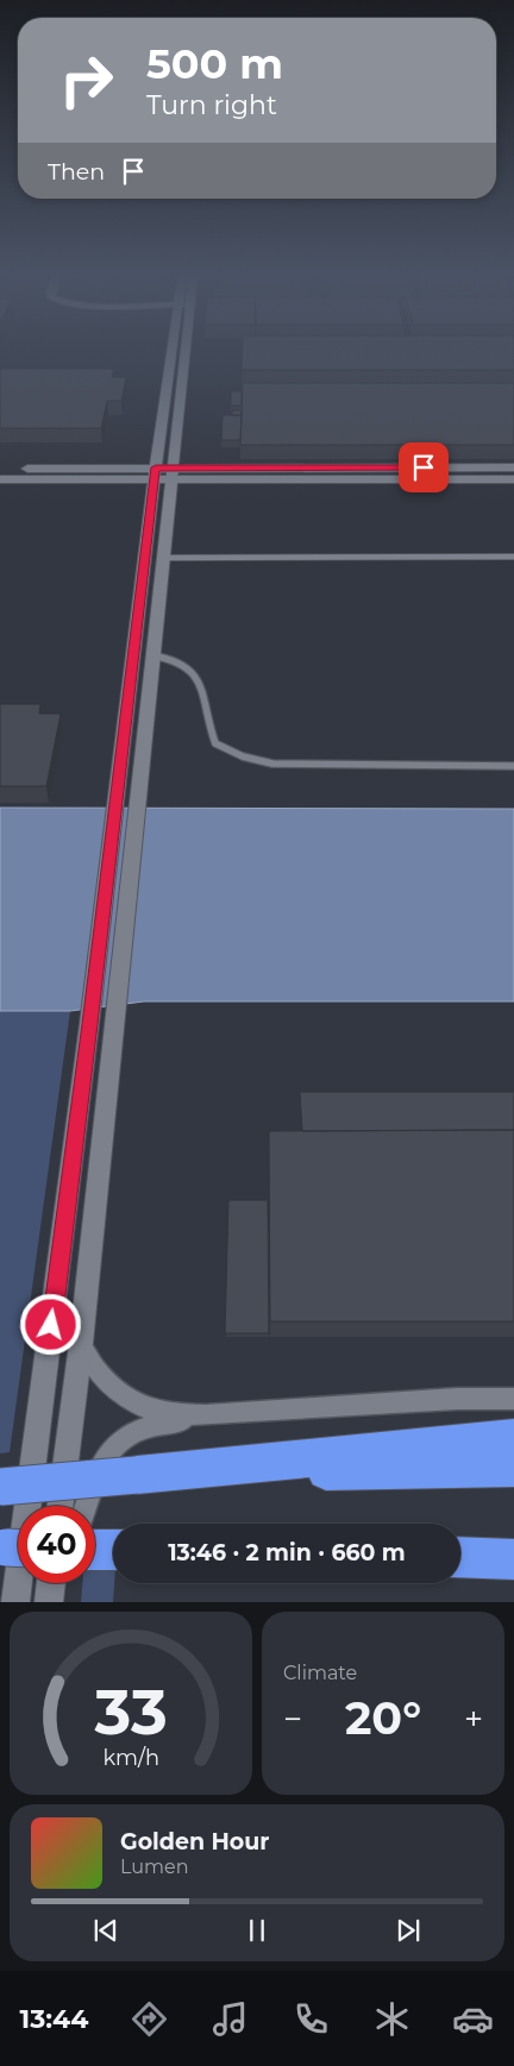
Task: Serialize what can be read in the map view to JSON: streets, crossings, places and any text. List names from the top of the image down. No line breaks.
{"page":{"turn":["500 m","Turn right"],"then":"Then","limit":"40","trip":"13:46 · 2 min · 660 m","tile":"Climate","heat":["−","20°","+"],"song":["Golden Hour","Lumen"],"tabs":"13:44","gauge":["33","km/h"]}}
